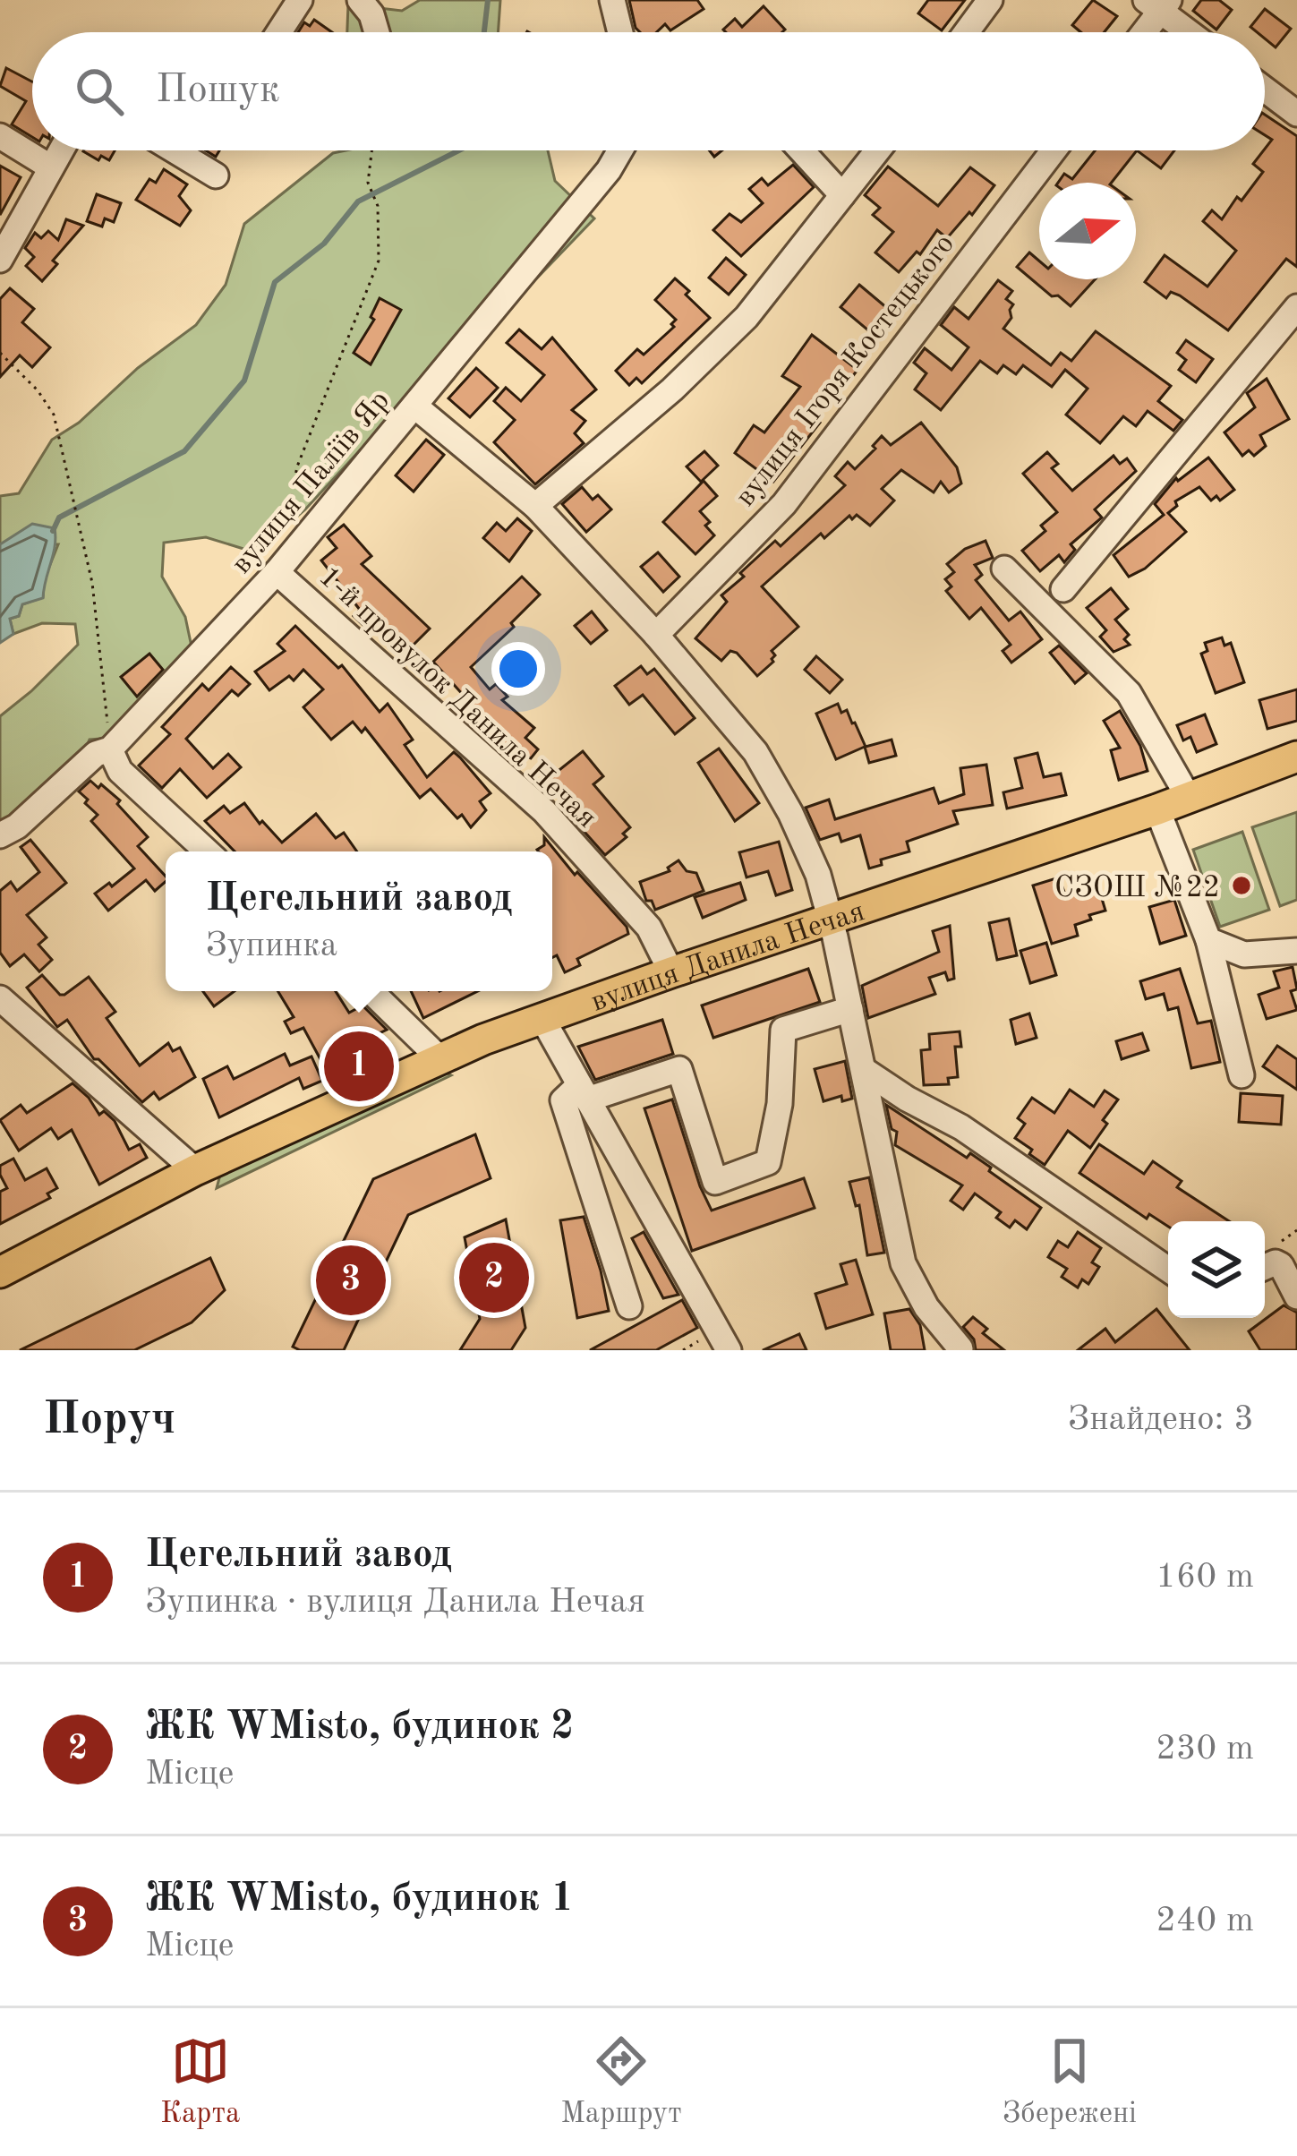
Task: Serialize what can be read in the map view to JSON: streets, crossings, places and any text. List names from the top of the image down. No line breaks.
{"streets":{"main road":["вулиця Данила Нечая"],"street":["вулиця Ігоря Костецького","вулиця Паліїв Яр","1-й провулок Данила Нечая"]},"crossings":[["вулиця Паліїв Яр","1-й провулок Данила Нечая"],["1-й провулок Данила Нечая","вулиця Данила Нечая"]],"places":["СЗОШ №22"],"north":"right","page":{"search":"Пошук","popup":["Цегельний завод","Зупинка"],"pins":["1","2","3"],"heading":["Поруч","Знайдено: 3"],"list":[{"mark":"1","name":"Цегельний завод","note":"Зупинка · вулиця Данила Нечая","value":"160 m"},{"mark":"2","name":"ЖК WMisto, будинок 2","note":"Місце","value":"230 m"},{"mark":"3","name":"ЖК WMisto, будинок 1","note":"Місце","value":"240 m"}],"nav":["Карта","Маршрут","Збережені"]}}
